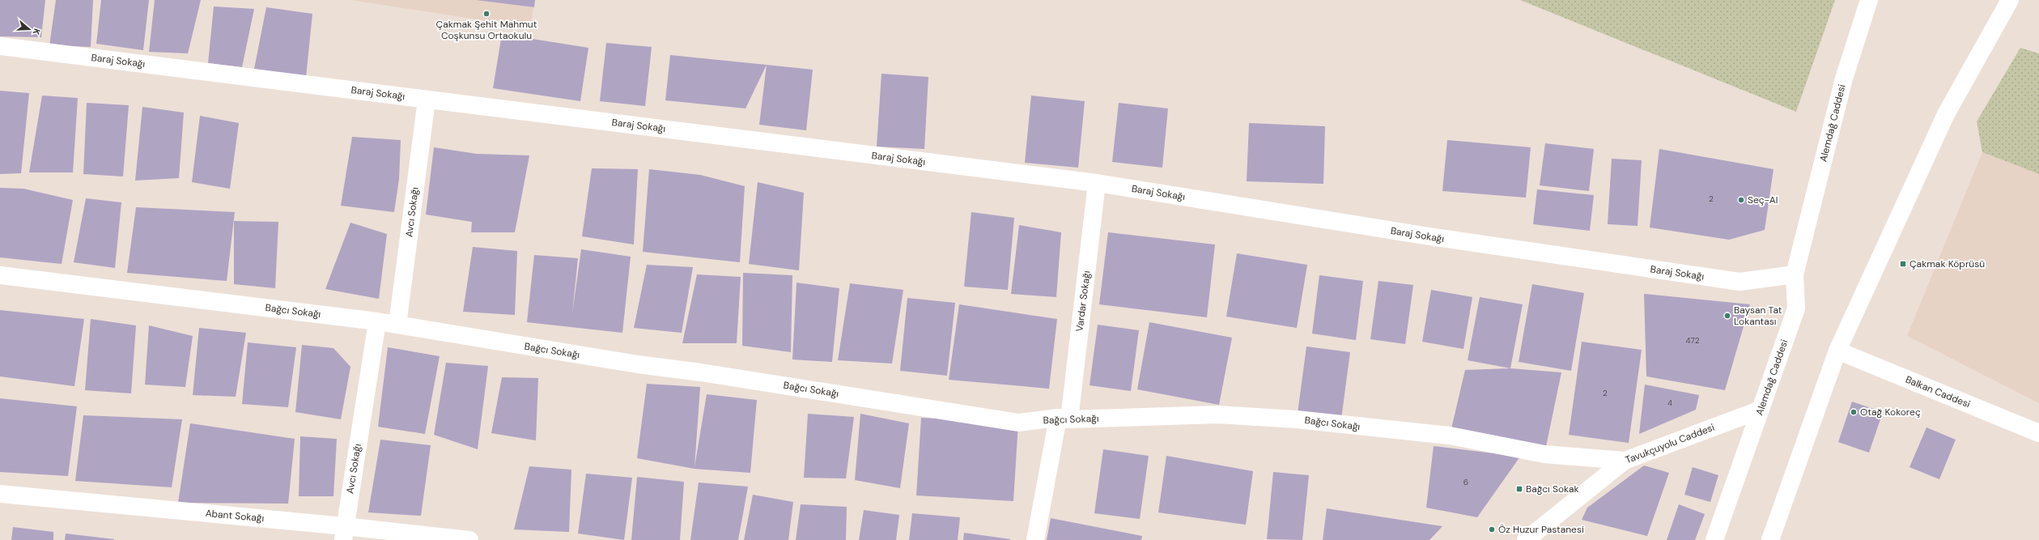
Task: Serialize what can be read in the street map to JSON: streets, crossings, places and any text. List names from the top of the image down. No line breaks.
{"streets":{"street":["Baraj Sokağı","Alemdağ Caddesi","Avcı Sokağı","Vardar Sokağı","Bağcı Sokağı","Balkan Caddesi","Tavukçuyolu Caddesi","Abant Sokağı"]},"crossings":[["Baraj Sokağı","Alemdağ Caddesi"],["Baraj Sokağı","Avcı Sokağı"],["Baraj Sokağı","Vardar Sokağı"],["Alemdağ Caddesi","Tavukçuyolu Caddesi"],["Avcı Sokağı","Bağcı Sokağı"],["Avcı Sokağı","Abant Sokağı"],["Vardar Sokağı","Bağcı Sokağı"],["Bağcı Sokağı","Tavukçuyolu Caddesi"]],"places":{"other":["Çakmak Şehit Mahmut Coşkunsu Ortaokulu","Seç-Al","Baysan Tat Lokantası","Otağ Kokoreç","Öz Huzur Pastanesi"],"transit":["Çakmak Köprüsü","Bağcı Sokak"]},"house_numbers":["2","472","2","4","6"],"north":"right"}
